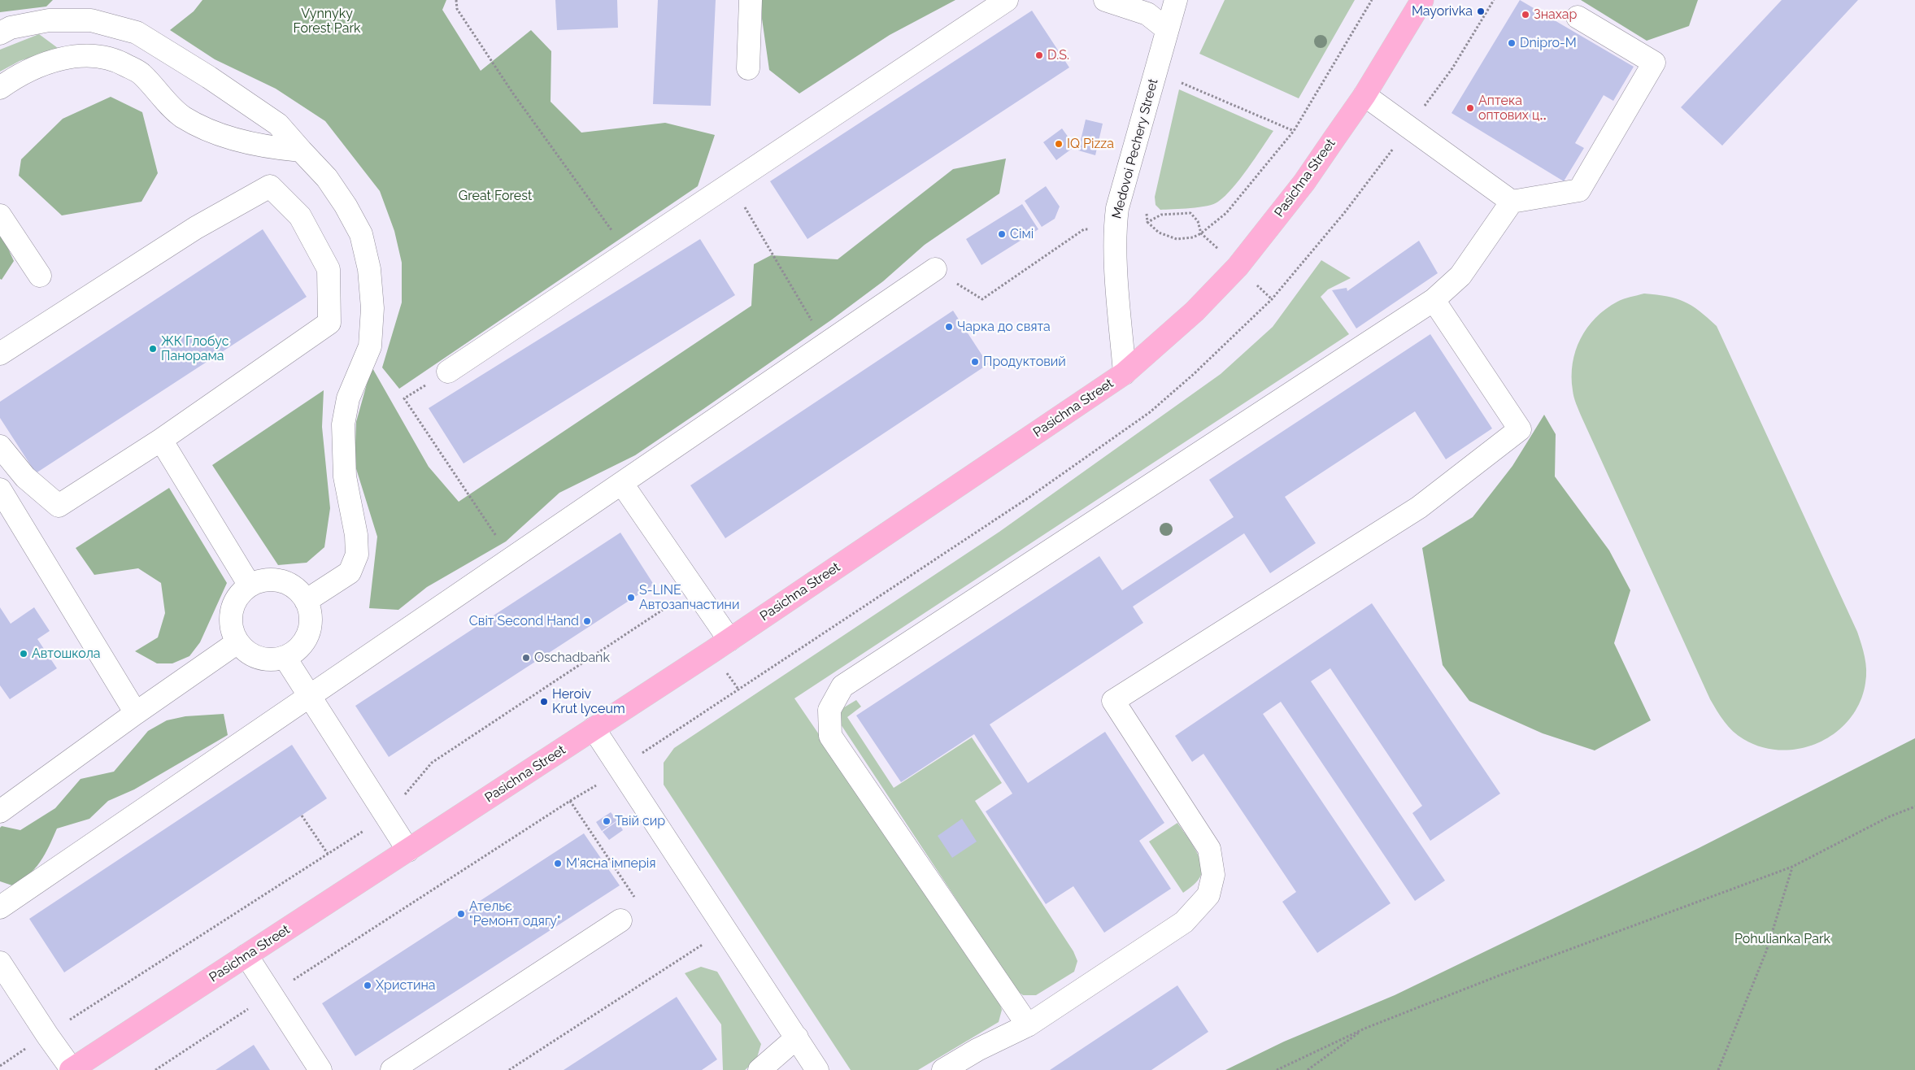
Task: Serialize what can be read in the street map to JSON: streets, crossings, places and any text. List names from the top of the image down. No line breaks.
{"streets":{"main road":["Pasichna Street"],"street":["Medovoi Pechery Street"]},"crossings":[["Medovoi Pechery Street","Pasichna Street"]],"parks":["Vynnyky Forest Park","Great Forest","Pohulianka Park"],"places":["Mayorivka","Знахар","Dnipro-M","D.S.","Аптека оптових ц‥","IQ Pizza","Сімі","Чарка до свята","ЖК Глобус Панорама","Продуктовий","S-LINE Автозапчастини","Світ Second Hand","Автошкола","Oschadbank","Heroiv Krut lyceum","Твій сир","М'ясна імперія","Ательє \"Ремонт одягу\"","Христина"]}
